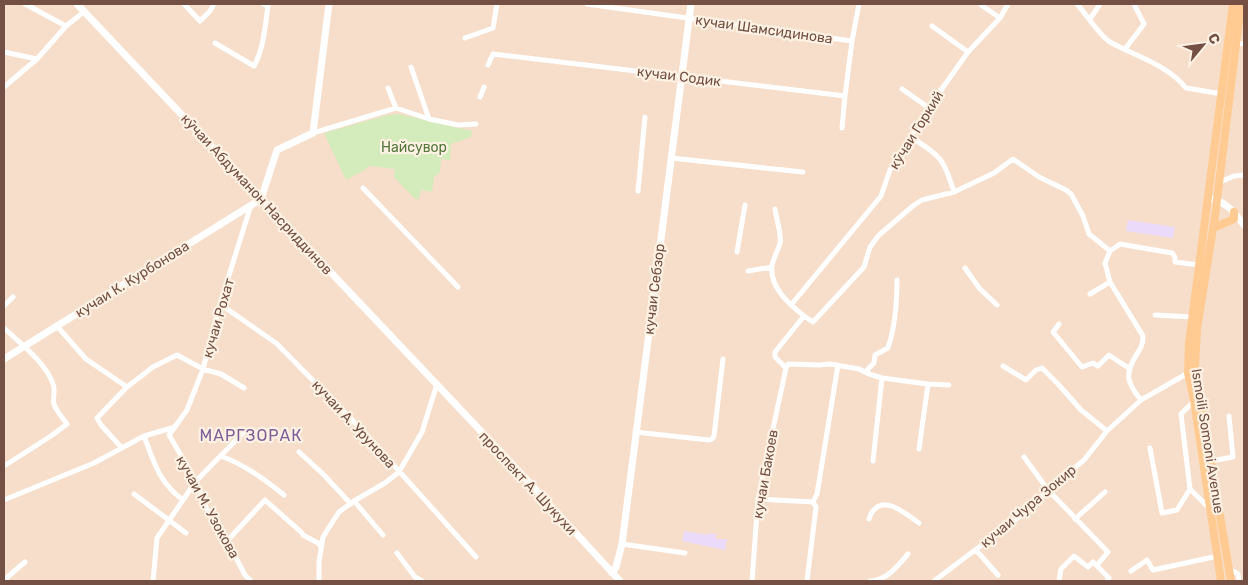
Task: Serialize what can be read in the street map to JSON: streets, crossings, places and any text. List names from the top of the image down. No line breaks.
{"streets":{"main road":["кӯчаи Абдуманон Насриддинов","кучаи К. Курбонова","кучаи Себзор","Ismoili Somoni Avenue","проспект А. Шукухи"],"street":["кучаи Шамсидинова","кучаи Содик","кӯчаи Горкий","кучаи Рохат","кучаи А. Урунова","кучаи Бакоев","кучаи Чура Зокир","кучаи М. Узокова"]},"crossings":[["кучаи Шамсидинова","кучаи Себзор"],["кучаи Содик","кучаи Себзор"],["кӯчаи Абдуманон Насриддинов","кучаи К. Курбонова"],["кӯчаи Абдуманон Насриддинов","проспект А. Шукухи"],["кучаи К. Курбонова","кучаи Рохат"],["кучаи Себзор","проспект А. Шукухи"],["кучаи Рохат","кучаи А. Урунова"],["кучаи Рохат","кучаи М. Узокова"],["Ismoili Somoni Avenue","кучаи Чура Зокир"]],"districts":["МАРГЗОРАК"],"parks":["Найсувор"],"north":"top right"}
